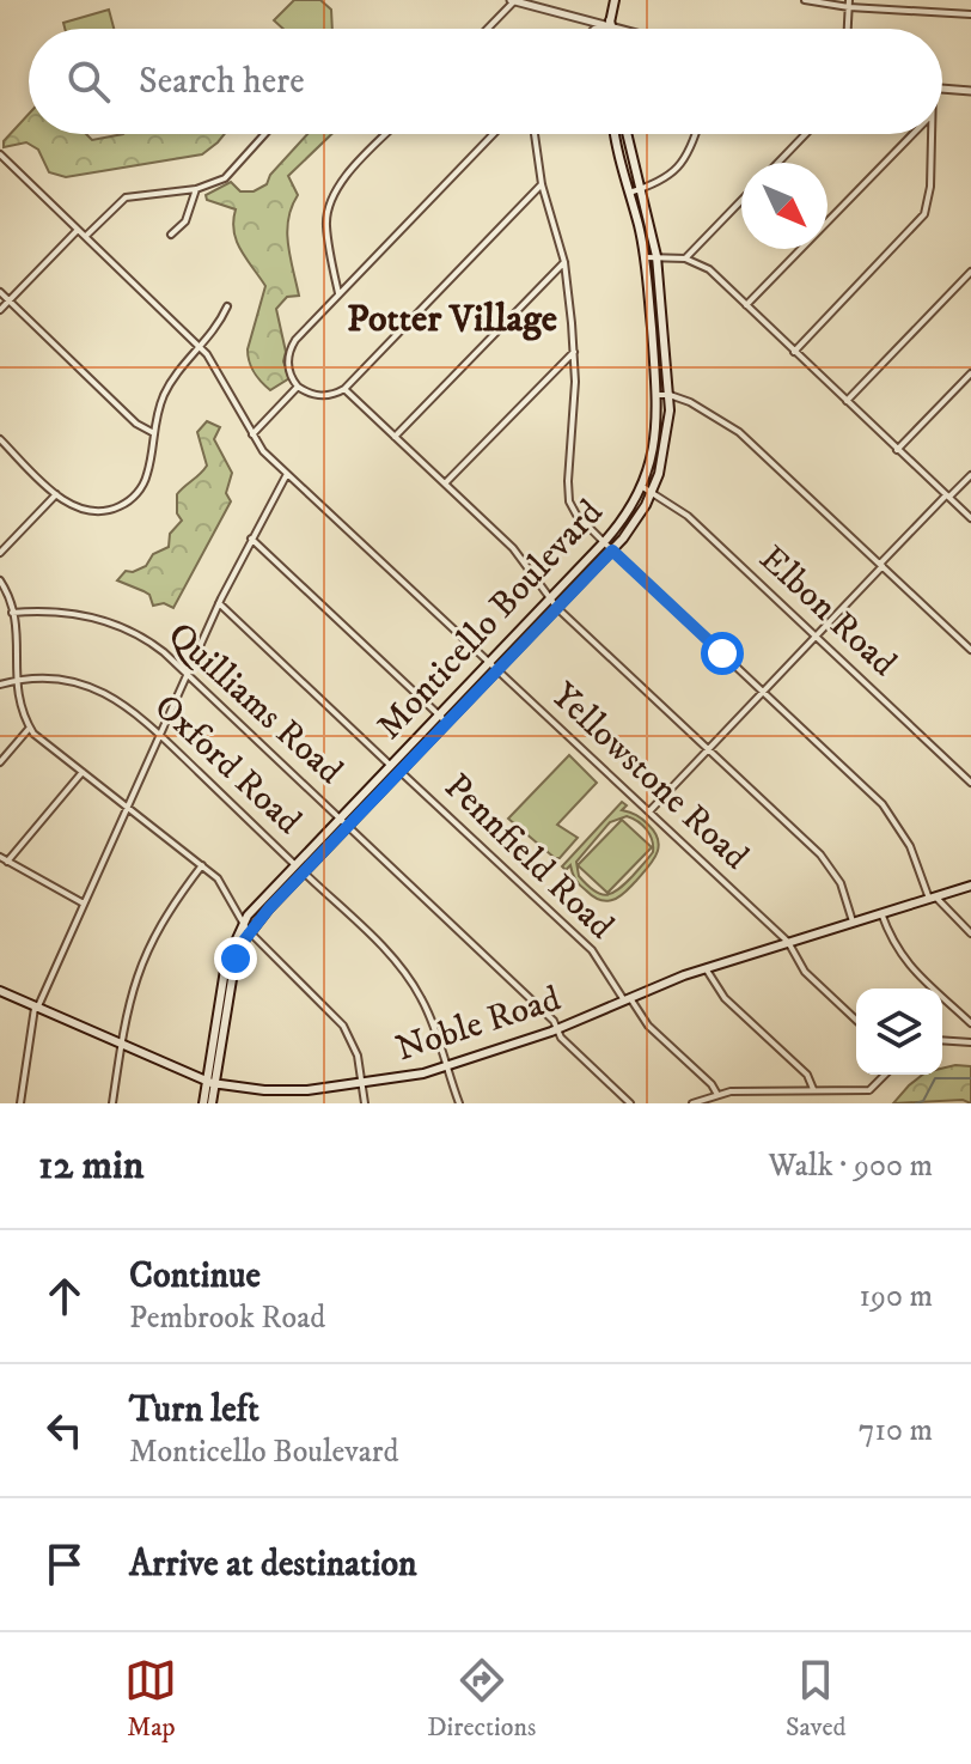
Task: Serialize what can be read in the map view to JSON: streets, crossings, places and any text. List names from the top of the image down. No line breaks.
{"streets":{"main road":["Monticello Boulevard","Noble Road"],"street":["Elbon Road","Quilliams Road","Oxford Road","Yellowstone Road","Pennfield Road"]},"crossings":[["Elbon Road","Monticello Boulevard"],["Monticello Boulevard","Quilliams Road"],["Monticello Boulevard","Oxford Road"],["Monticello Boulevard","Yellowstone Road"],["Monticello Boulevard","Pennfield Road"],["Monticello Boulevard","Noble Road"],["Quilliams Road","Noble Road"],["Oxford Road","Noble Road"],["Yellowstone Road","Noble Road"],["Pennfield Road","Noble Road"]],"districts":["Potter Village"],"north":"bottom right","page":{"search":"Search here","heading":["12 min","Walk · 900 m"],"list":[["Continue","Pembrook Road","190 m"],["Turn left","Monticello Boulevard","710 m"],"Arrive at destination"],"nav":["Map","Directions","Saved"]}}
